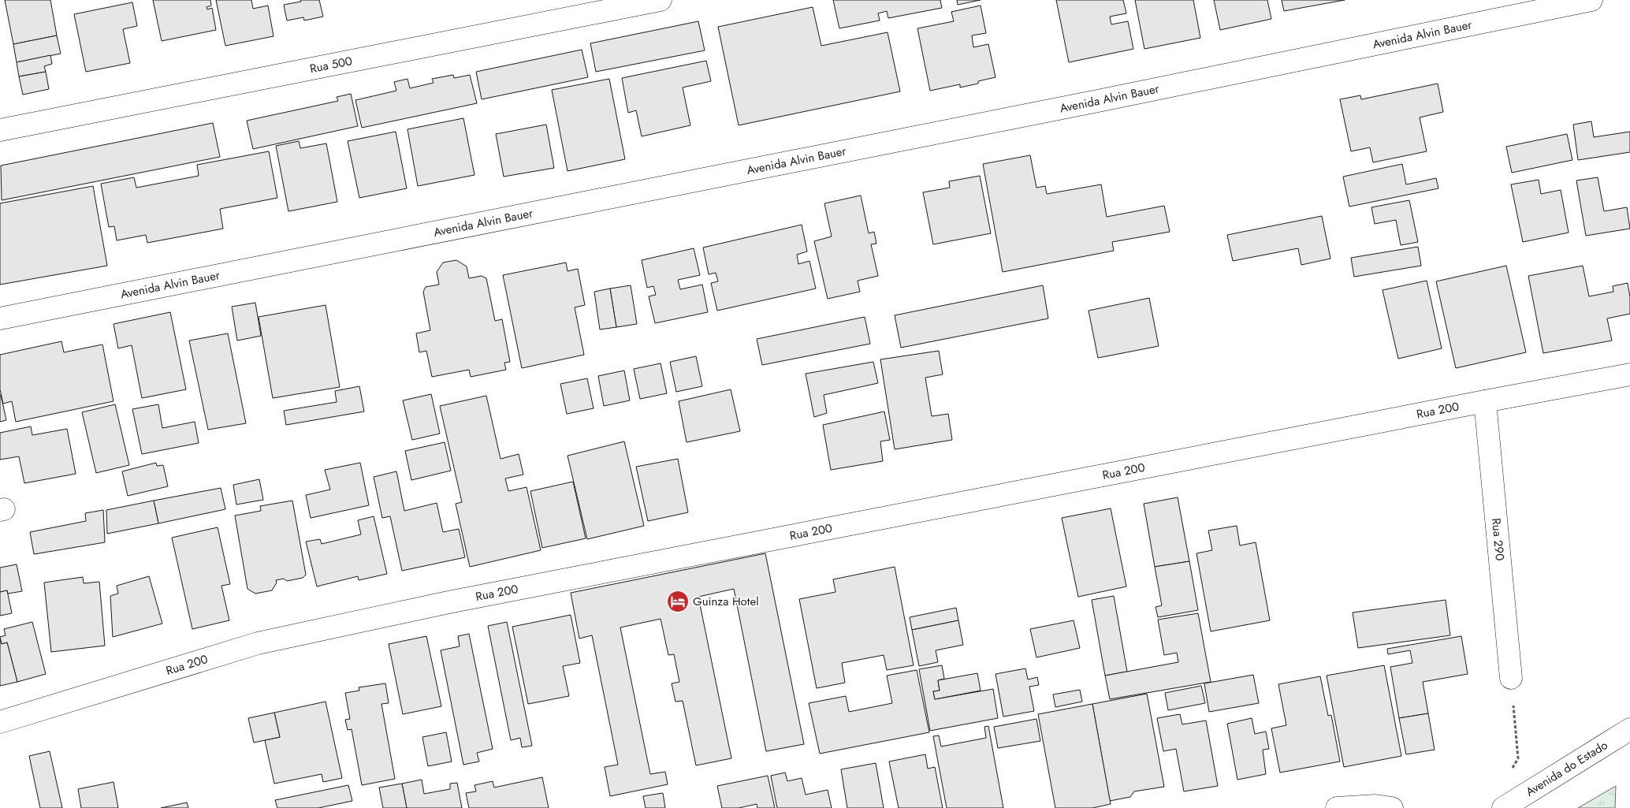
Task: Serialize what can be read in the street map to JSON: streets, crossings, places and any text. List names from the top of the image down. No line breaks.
{"streets":{"street":["Avenida Alvin Bauer","Rua 500","Rua 200","Rua 290","Avenida do Estado"]},"crossings":[["Rua 200","Rua 290"]],"places":{"hotel":["Guinza Hotel"]}}
